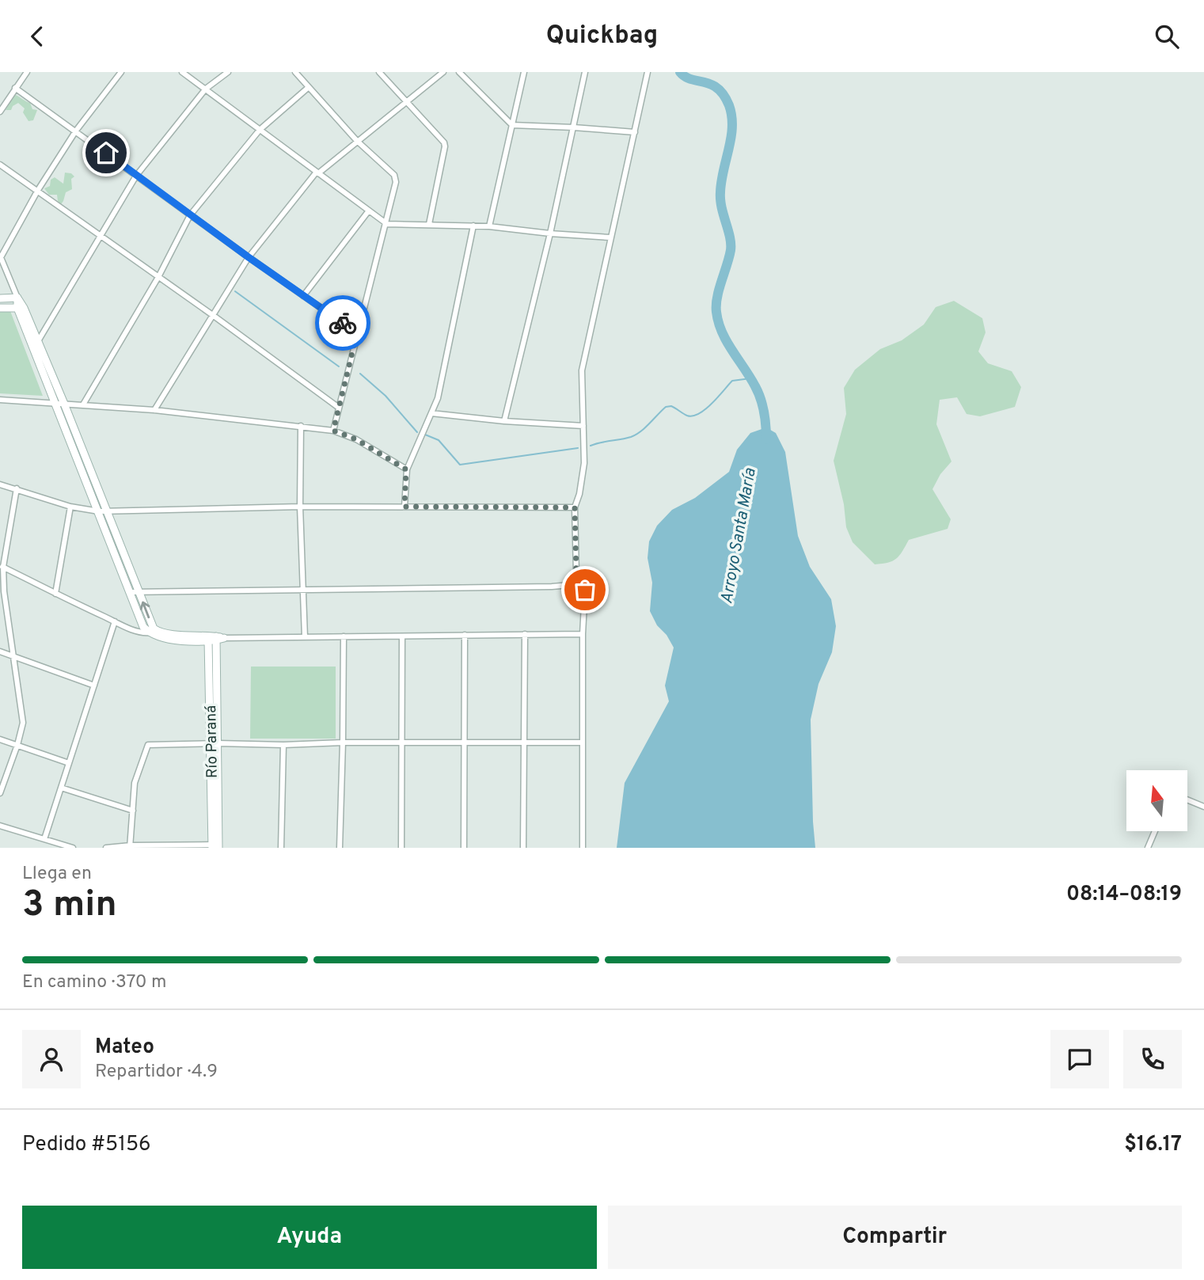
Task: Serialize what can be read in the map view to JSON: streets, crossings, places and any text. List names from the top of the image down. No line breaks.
{"streets":{"street":["Río Paraná"]},"water":["Arroyo Santa María"],"north":"top","page":{"header":"Quickbag","heading":["3 min","Llega en","08:14–08:19"],"panel":["Mateo","Repartidor · 4.9","Pedido #5156","$16.17"],"bar":"En camino · 370 m","buttons":["Ayuda","Compartir"]}}
